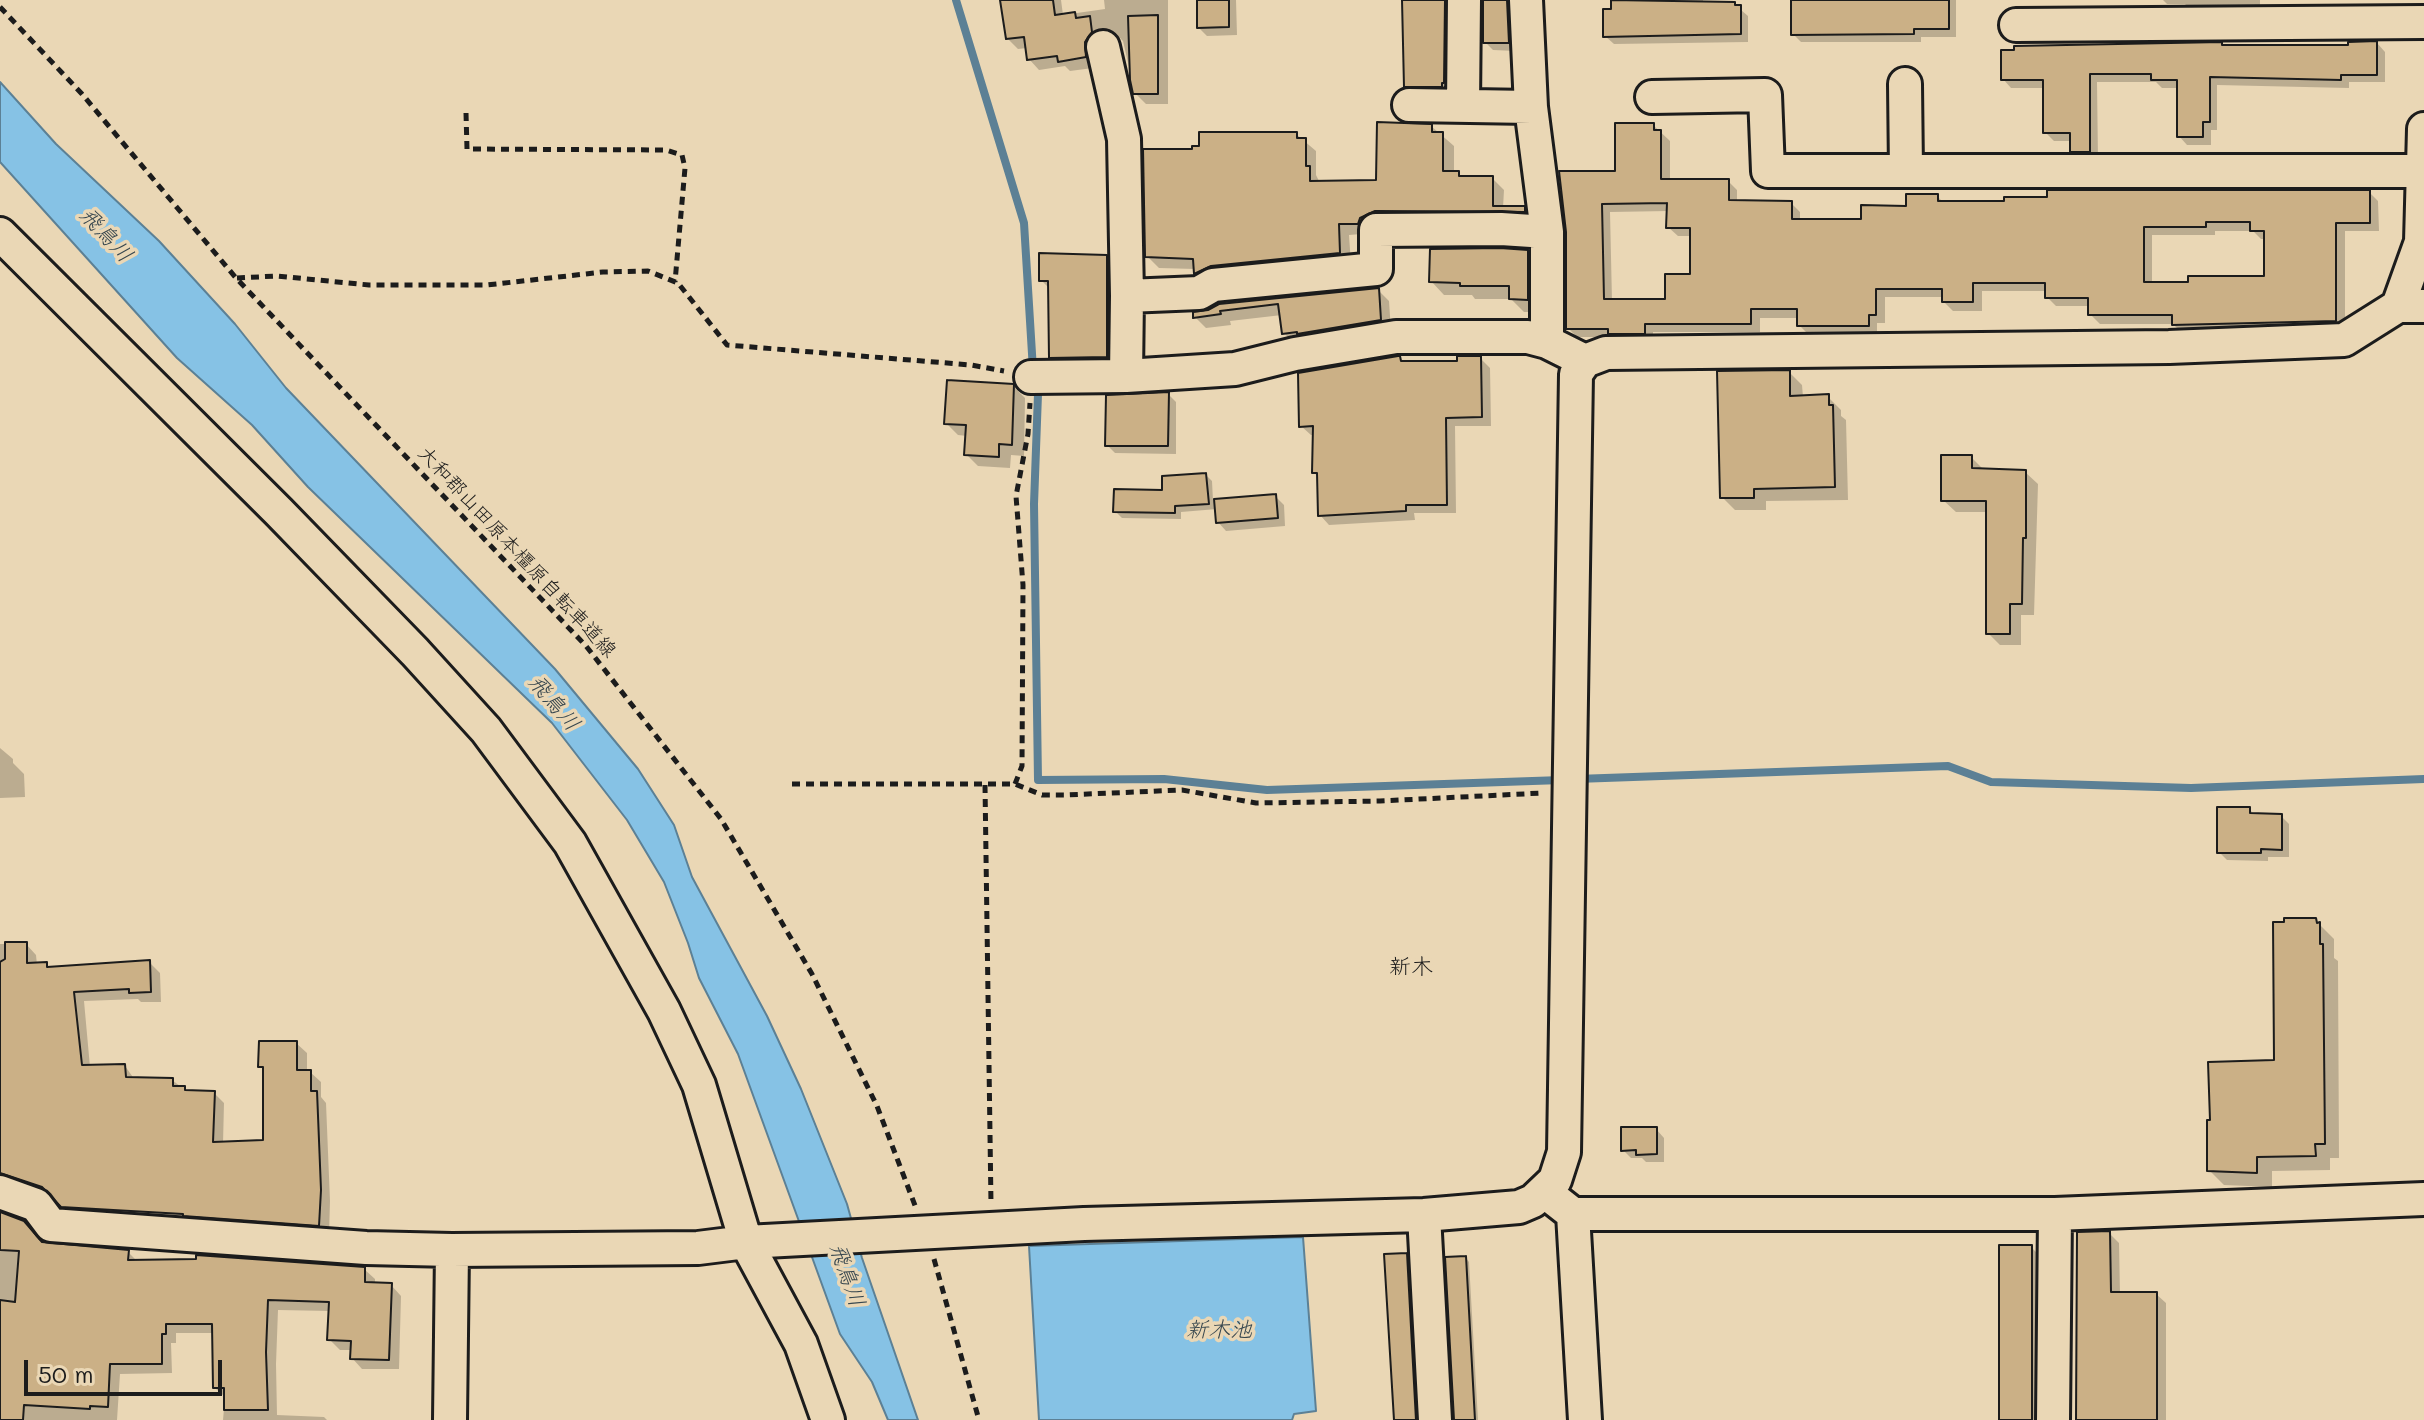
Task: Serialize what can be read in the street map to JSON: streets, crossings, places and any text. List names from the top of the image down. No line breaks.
{"streets":{"path":["大和郡山田原本橿原自転車道線"]},"districts":["新木"],"water":["飛鳥川","新木池"],"scale_bar":"50 m"}
